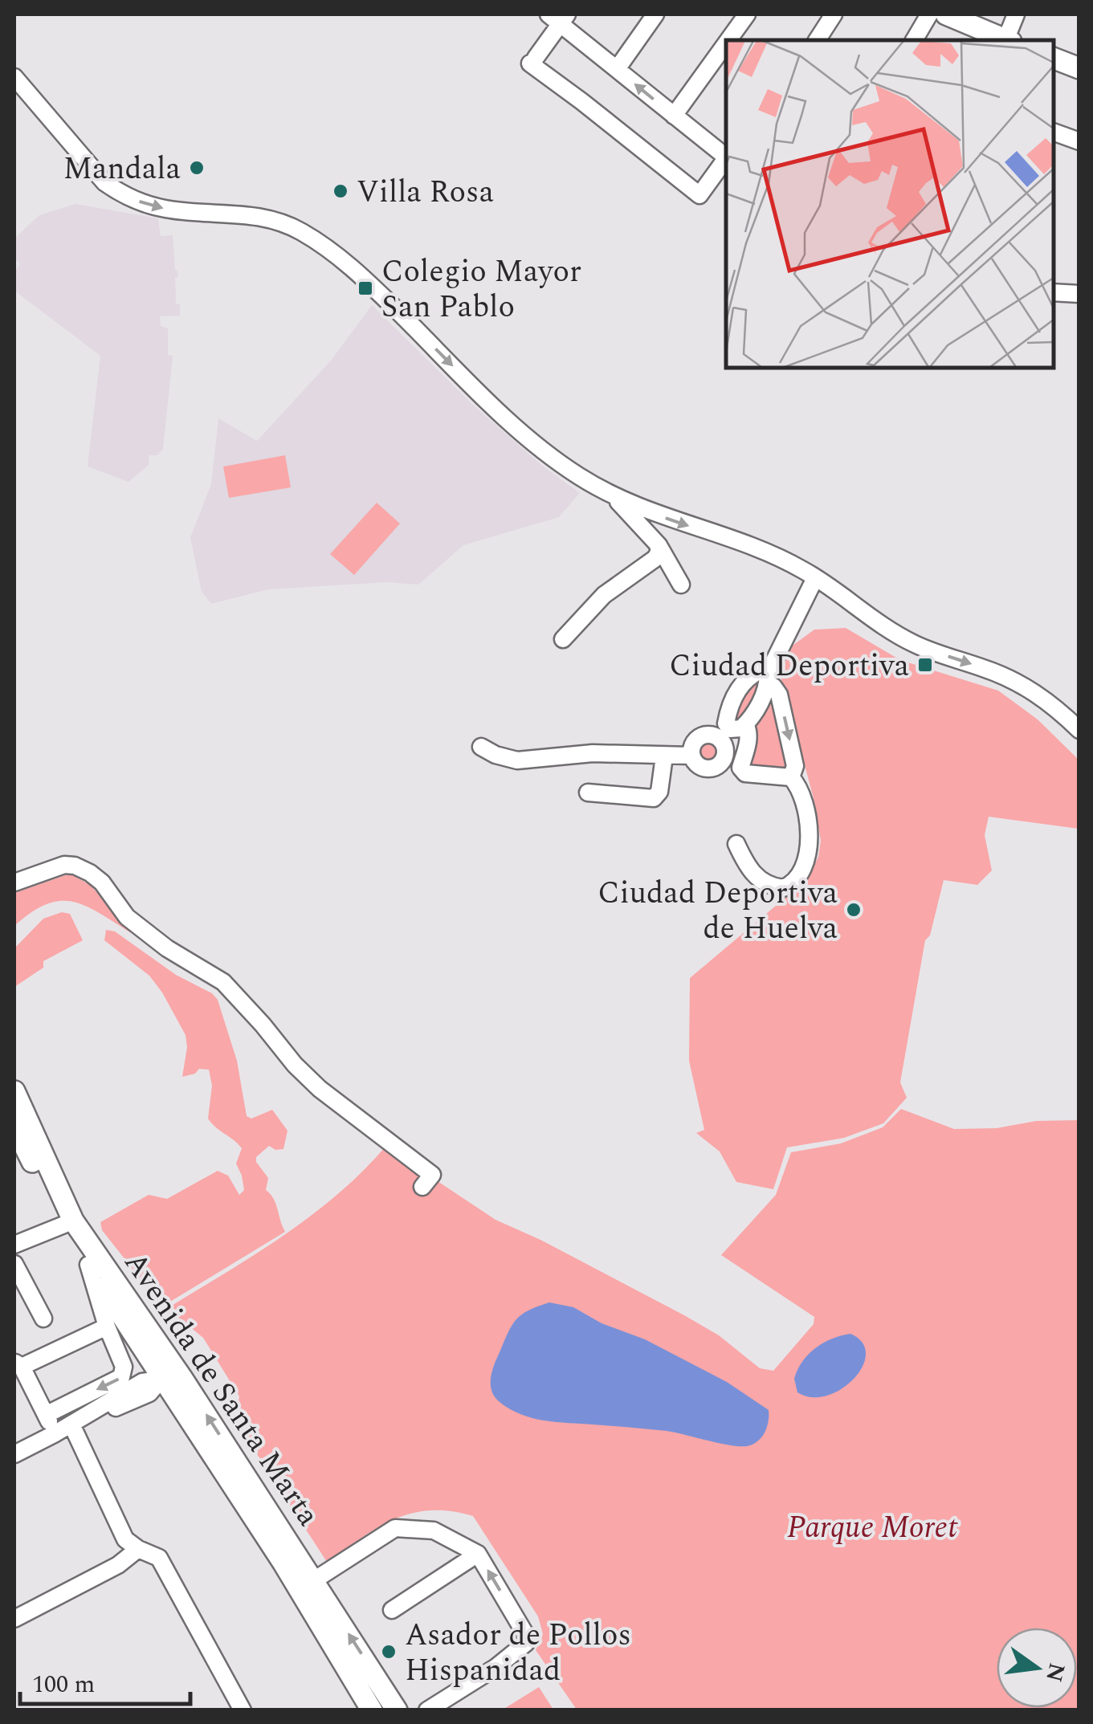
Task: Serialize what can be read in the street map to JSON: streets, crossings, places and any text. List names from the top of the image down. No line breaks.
{"streets":{"main road":["Avenida de Santa Marta"]},"parks":["Parque Moret"],"places":{"other":["Mandala","Villa Rosa","Ciudad Deportiva de Huelva","Asador de Pollos Hispanidad"],"transit":["Colegio Mayor San Pablo","Ciudad Deportiva"]},"scale_bar":"100 m","north":"right"}
